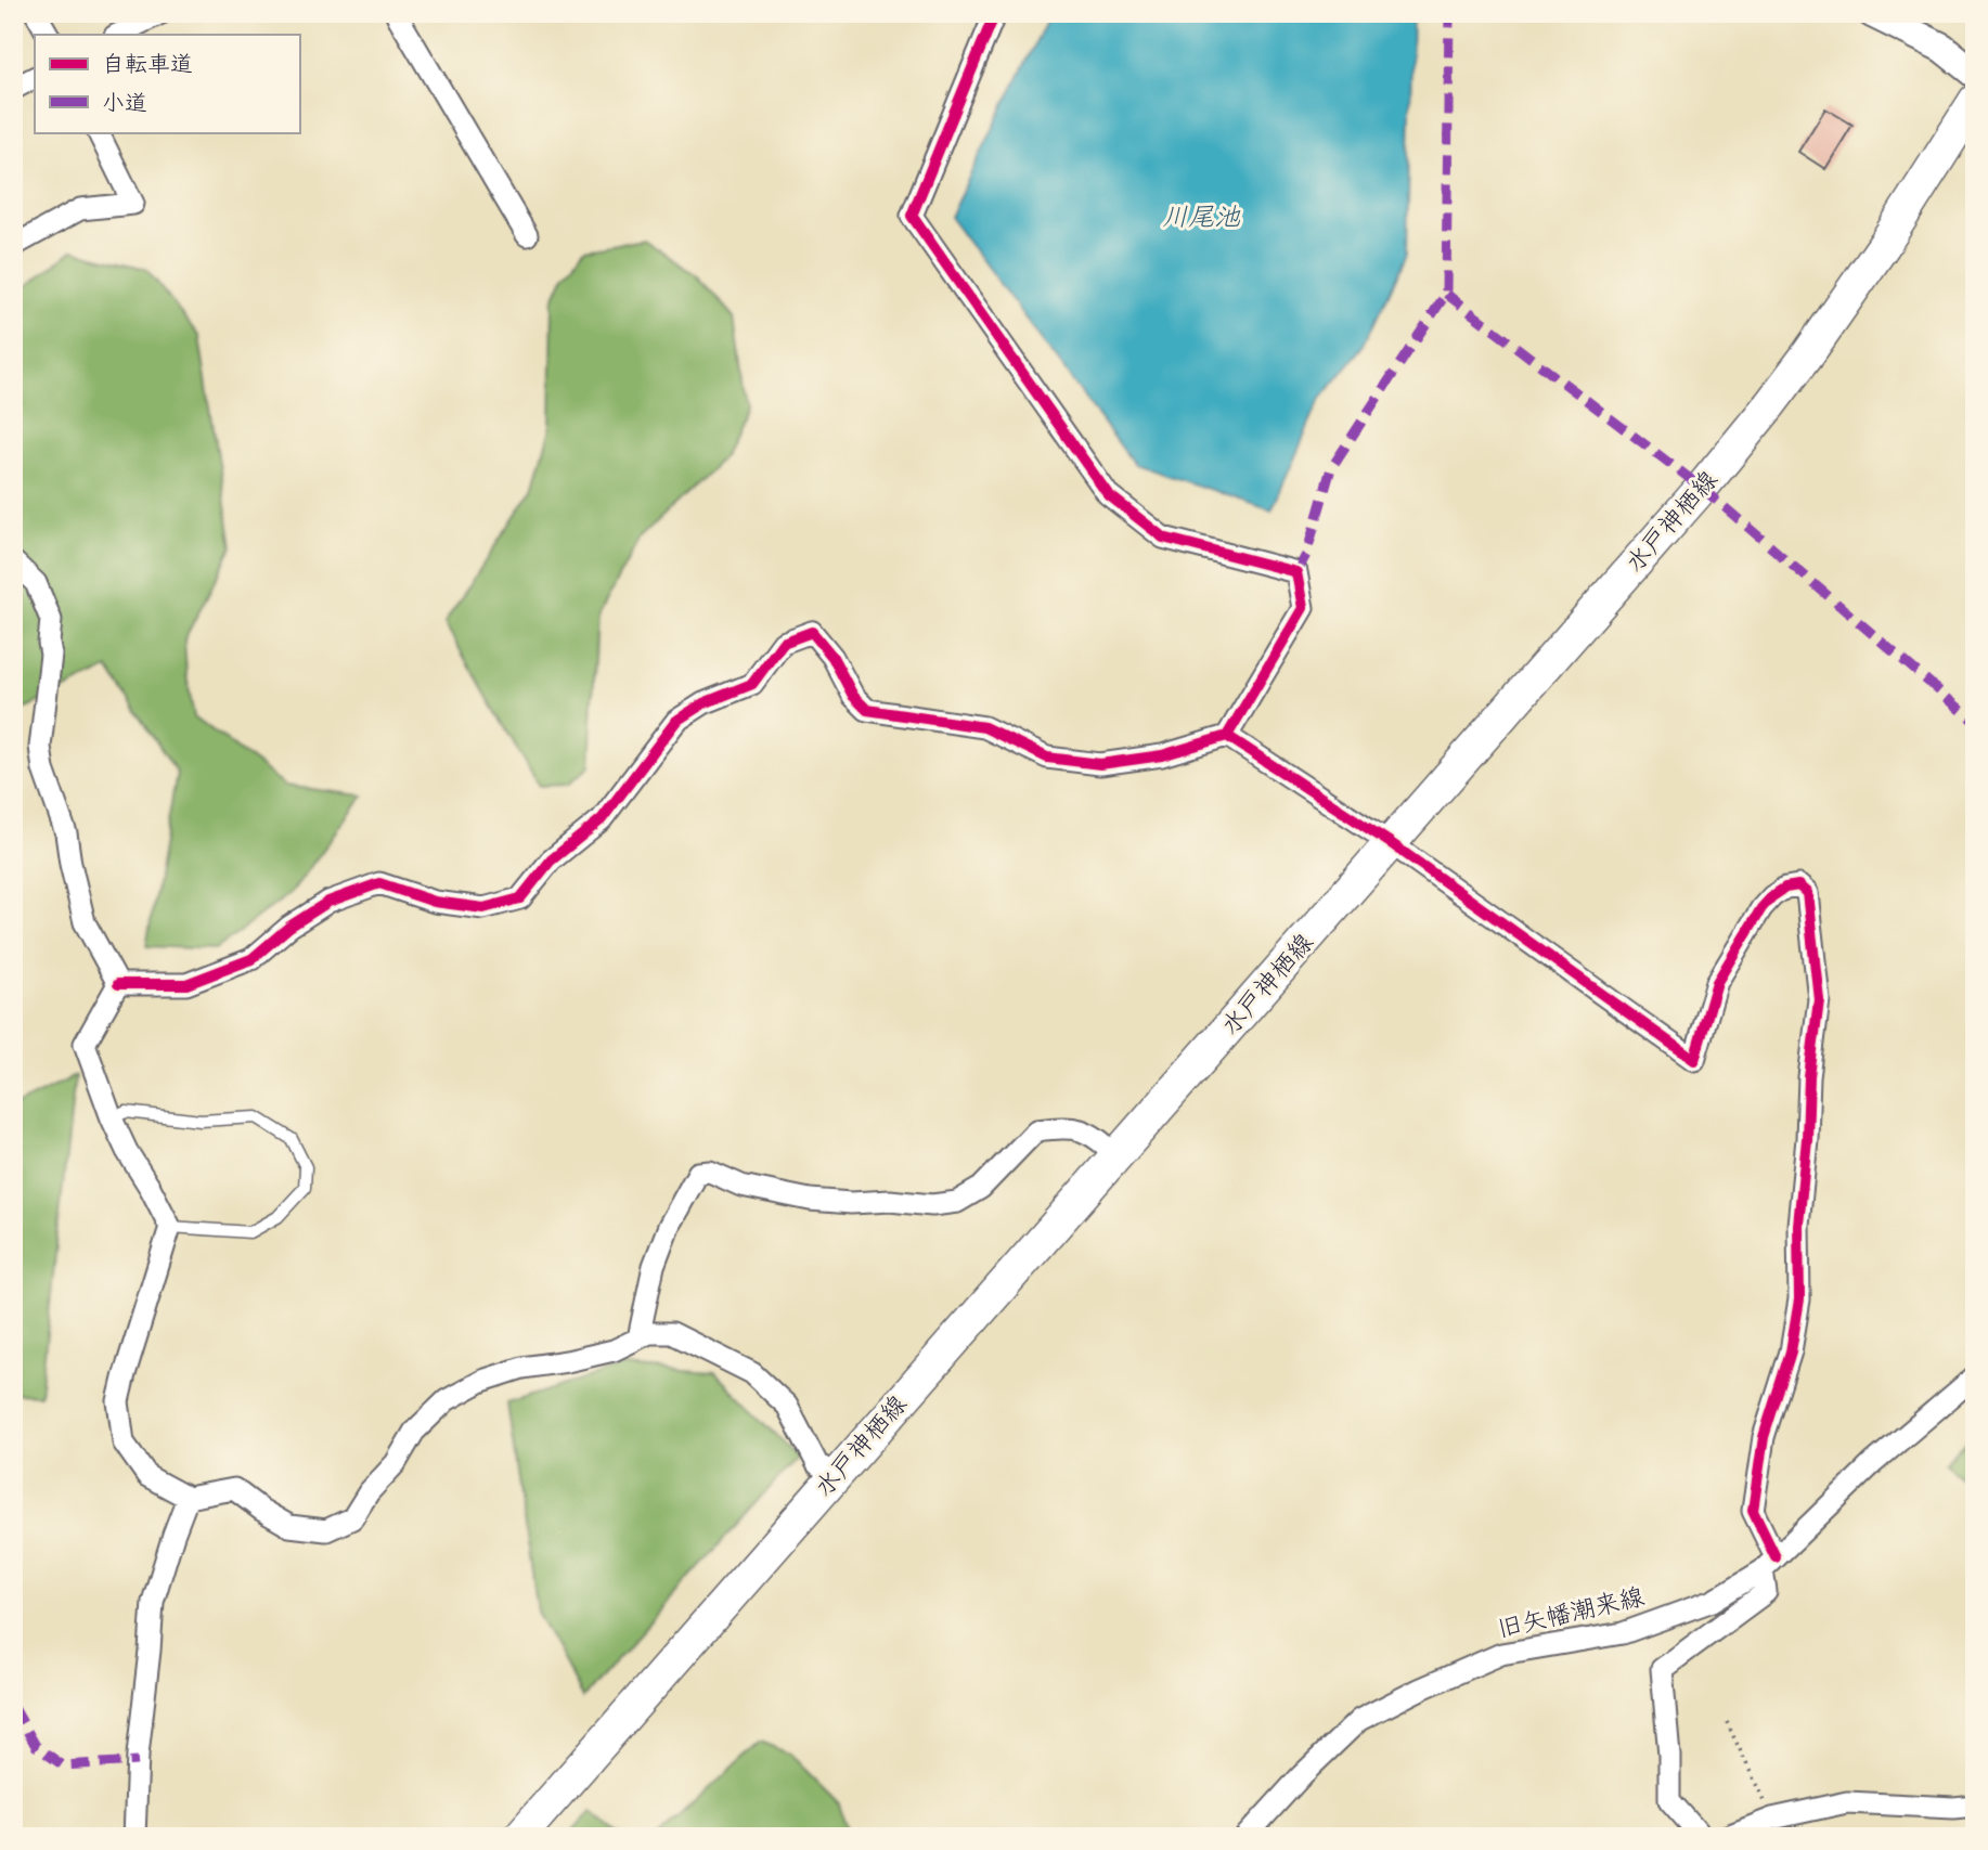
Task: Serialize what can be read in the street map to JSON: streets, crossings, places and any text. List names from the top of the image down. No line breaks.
{"streets":{"main road":["水戸神栖線"],"street":["旧矢幡潮来線"]},"water":["川尾池"],"legend":["自転車道","小道"]}
